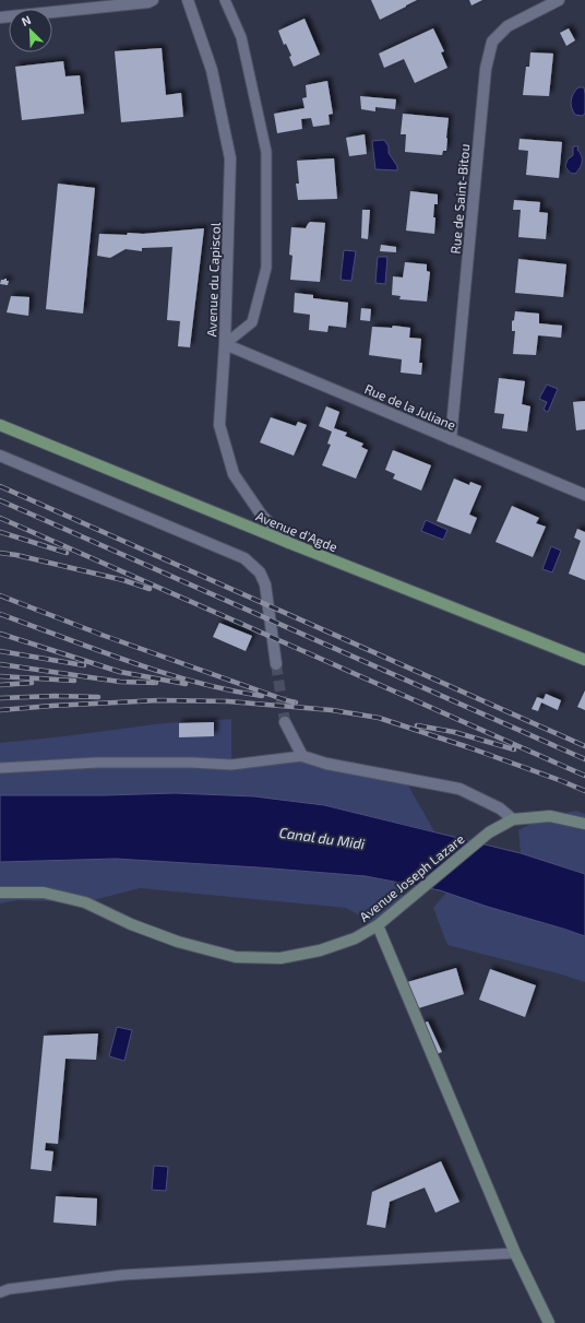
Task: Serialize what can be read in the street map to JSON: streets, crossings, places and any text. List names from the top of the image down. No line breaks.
{"streets":{"main road":["Avenue d'Agde","Avenue Joseph Lazare"],"street":["Rue de Saint-Bitou","Avenue du Capiscol","Rue de la Juliane"]},"crossings":[["Rue de Saint-Bitou","Rue de la Juliane"],["Avenue du Capiscol","Rue de la Juliane"],["Avenue du Capiscol","Avenue d'Agde"]],"water":["Canal du Midi"],"north":"top left"}
